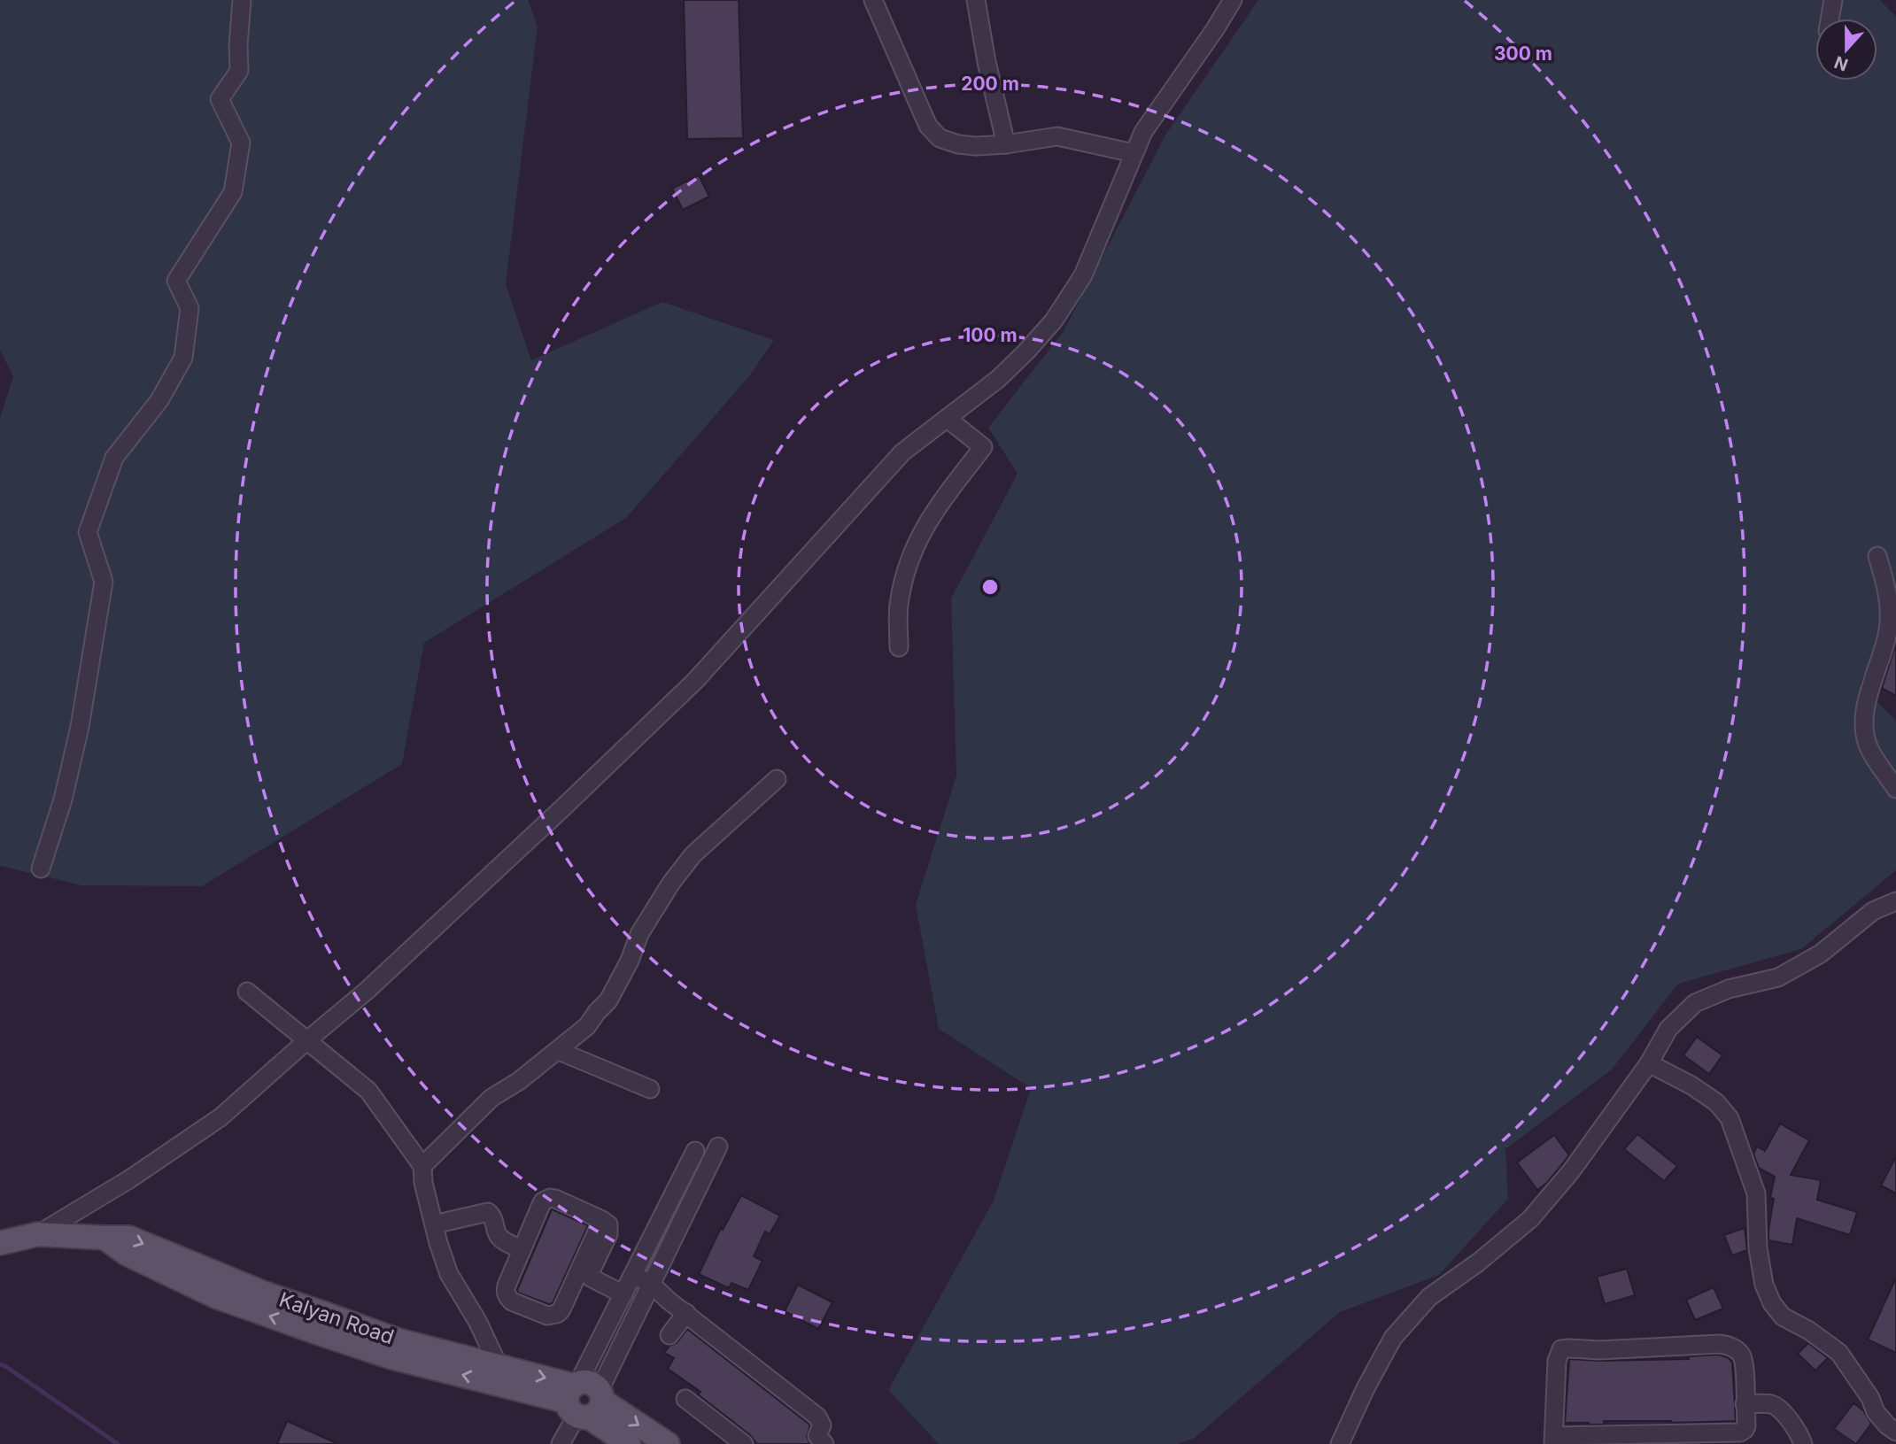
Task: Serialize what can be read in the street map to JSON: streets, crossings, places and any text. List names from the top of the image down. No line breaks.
{"streets":{"main road":["Kalyan Road"]},"north":"bottom","rings":["300 m","200 m","100 m"]}
